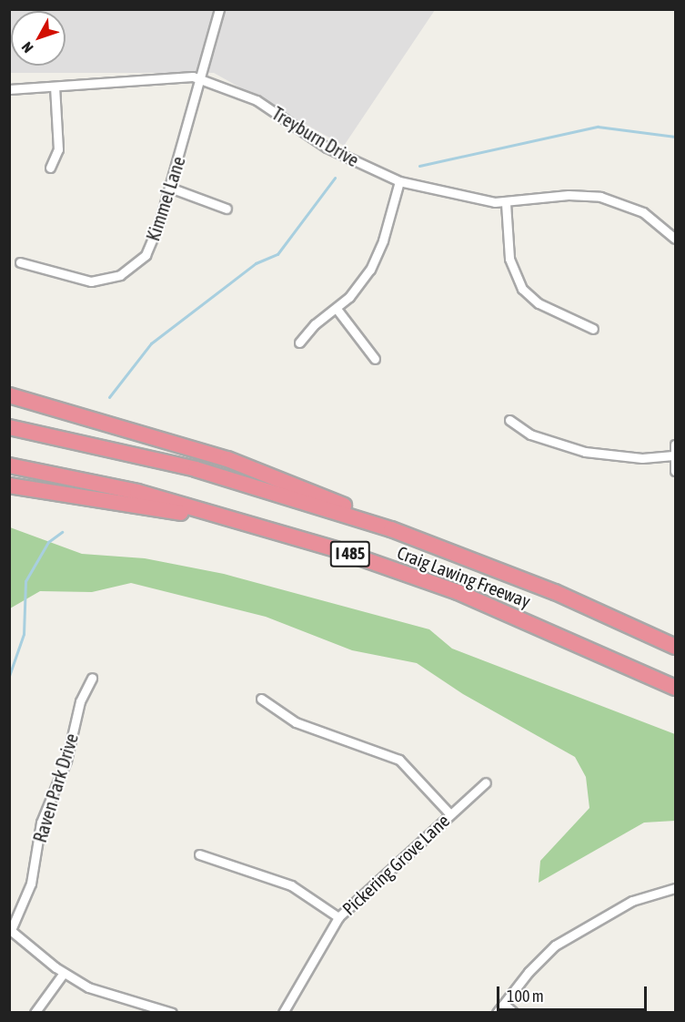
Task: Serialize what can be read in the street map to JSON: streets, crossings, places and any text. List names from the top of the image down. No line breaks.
{"streets":{"highway":["I 485","Craig Lawing Freeway"],"street":["Treyburn Drive","Kimmel Lane","Raven Park Drive","Pickering Grove Lane"]},"crossings":[["Treyburn Drive","Kimmel Lane"]],"scale_bar":"100 m","north":"bottom left"}
